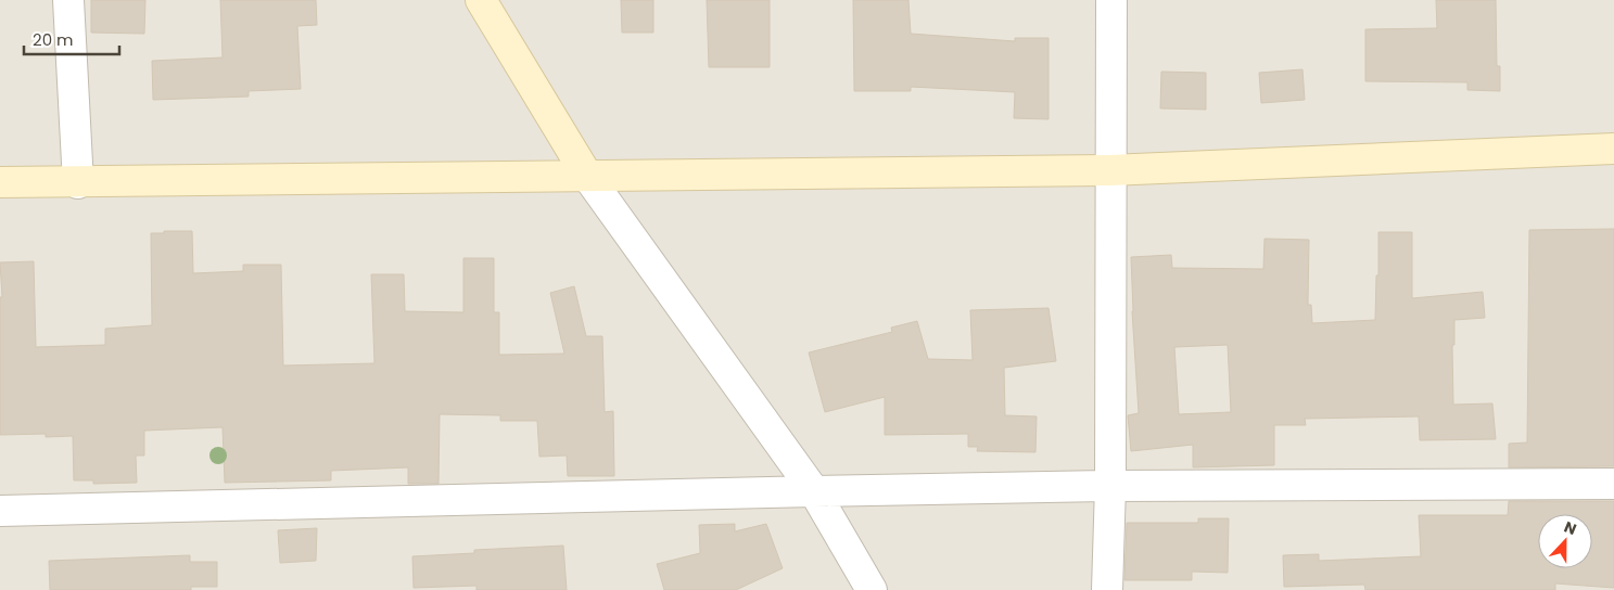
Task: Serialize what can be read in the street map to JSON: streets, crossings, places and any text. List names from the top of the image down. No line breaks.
{"scale_bar":"20 m","north":"top"}
